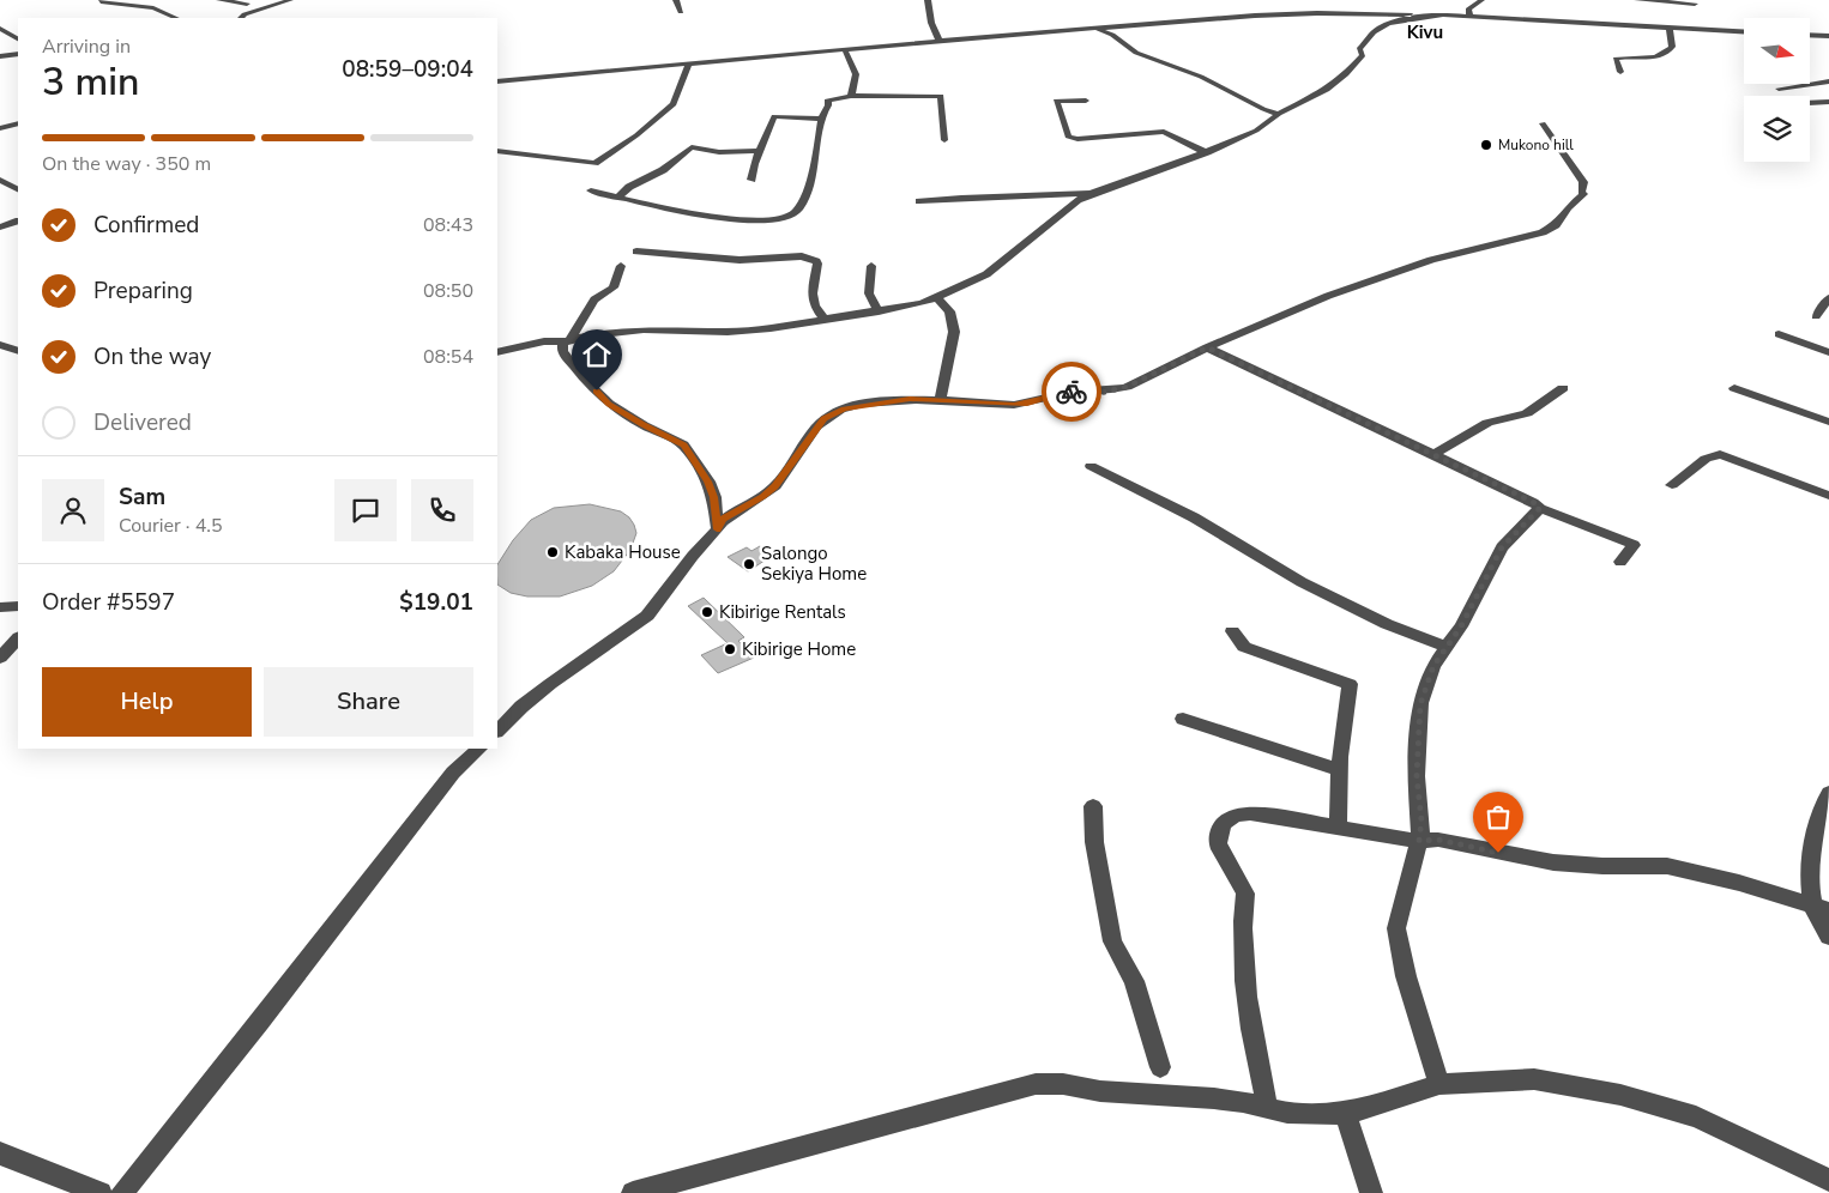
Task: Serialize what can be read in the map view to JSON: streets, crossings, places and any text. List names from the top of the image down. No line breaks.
{"districts":["Kivu"],"places":["Mukono hill","Kabaka House","Salongo Sekiya Home","Kibirige Rentals","Kibirige Home"],"north":"right","page":{"heading":["3 min","Arriving in","08:59–09:04"],"panel":["Sam","Courier · 4.5","Order #5597","$19.01"],"bar":"On the way · 350 m","list":[["Confirmed","08:43"],["Preparing","08:50"],["On the way","08:54"],"Delivered"],"buttons":["Help","Share"]}}
